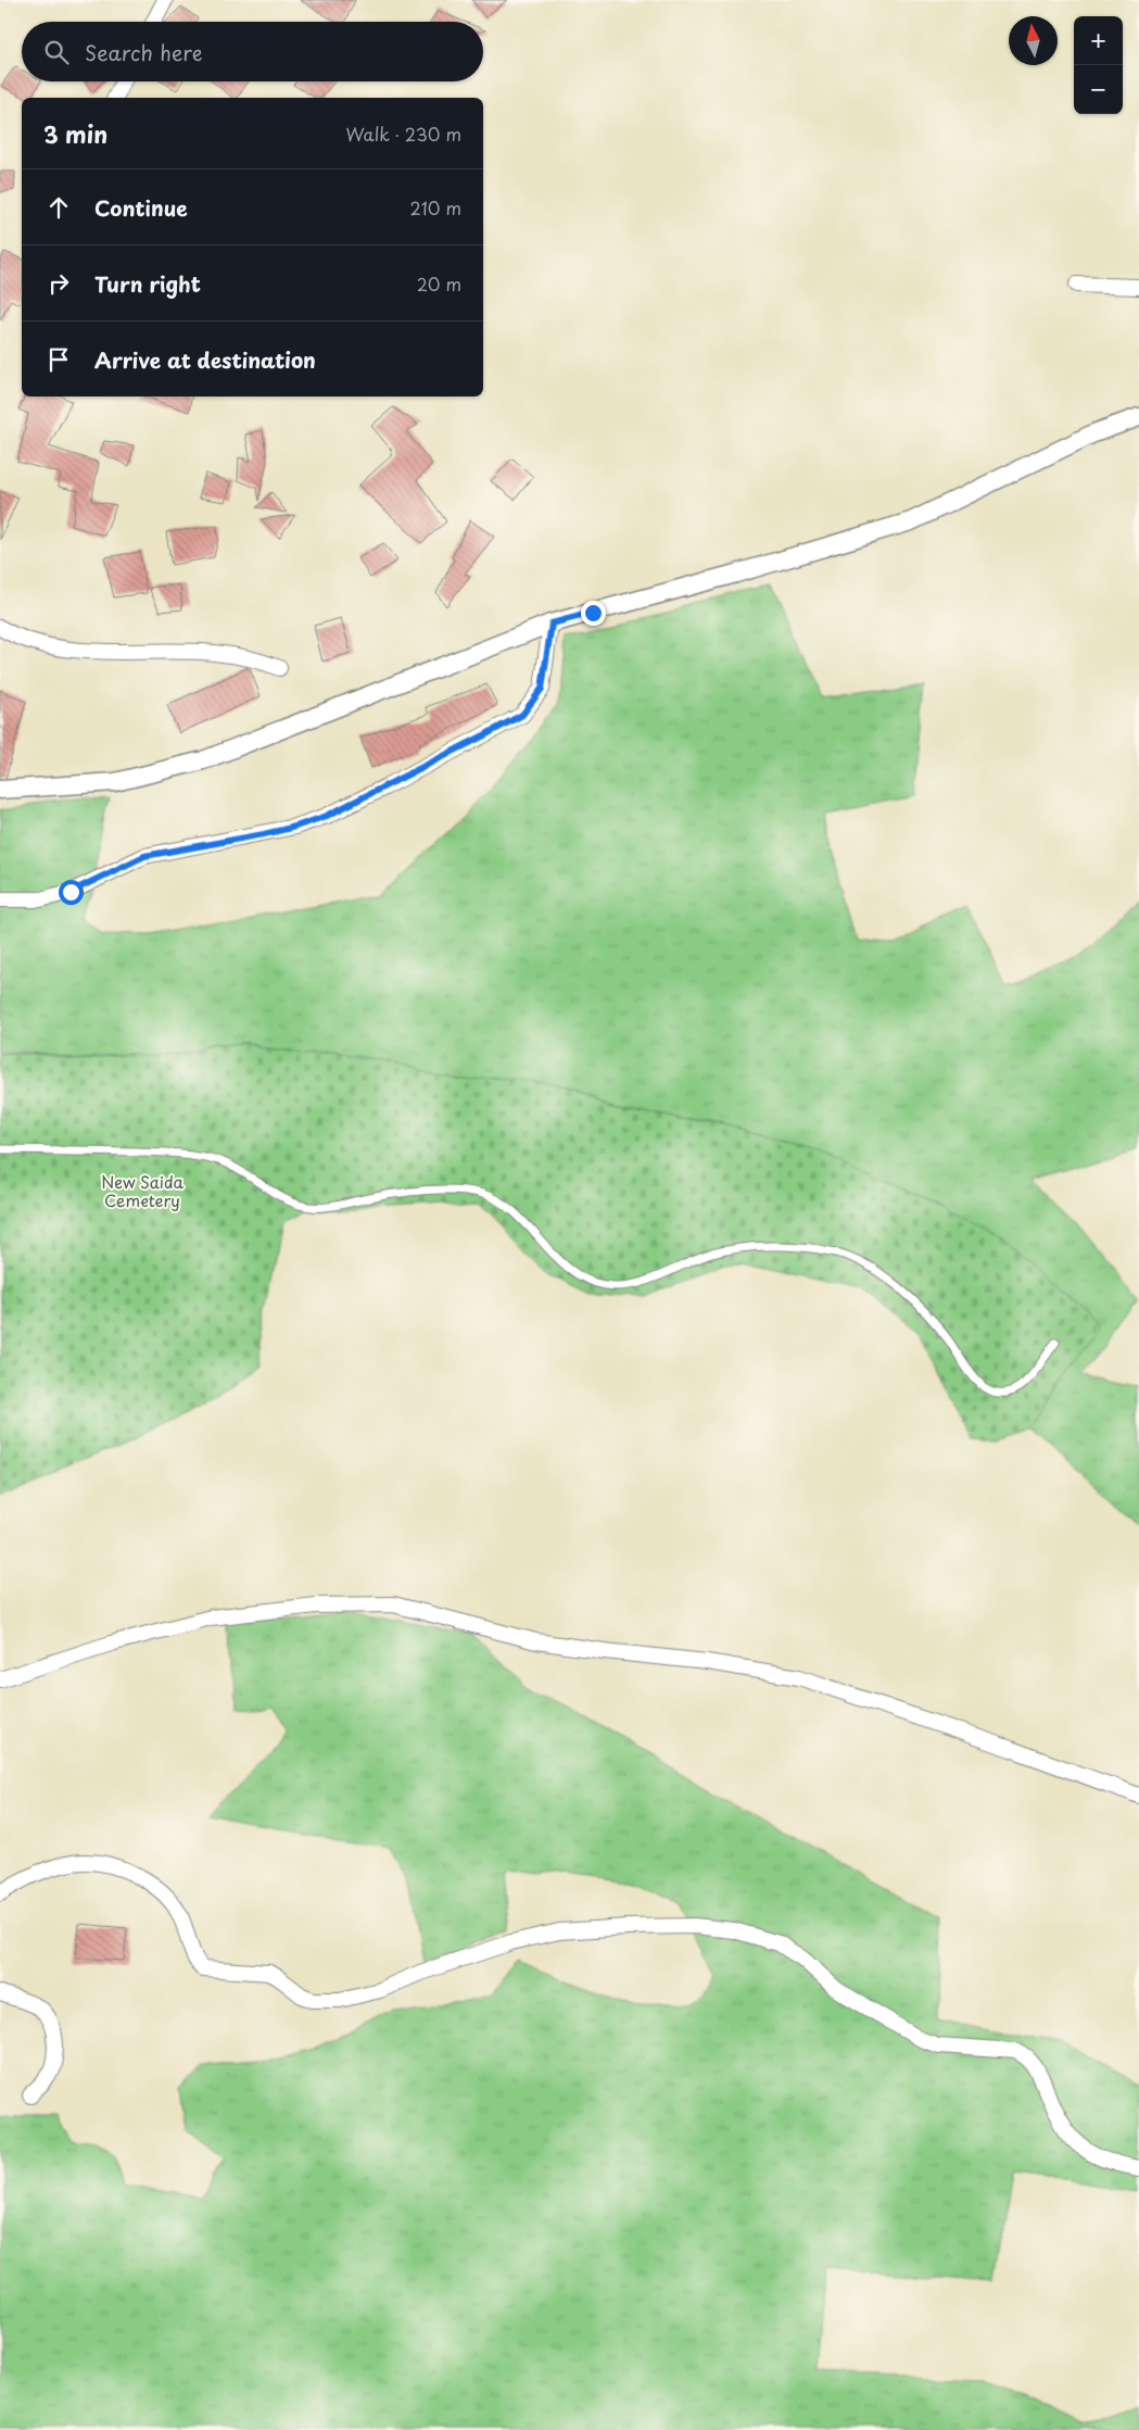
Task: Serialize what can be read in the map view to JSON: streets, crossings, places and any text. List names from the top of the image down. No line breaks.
{"parks":["New Saida Cemetery"],"north":"top","page":{"map_buttons":["+","−"],"search":"Search here","heading":["3 min","Walk · 230 m"],"list":[["Continue","210 m"],["Turn right","20 m"],"Arrive at destination"]}}
